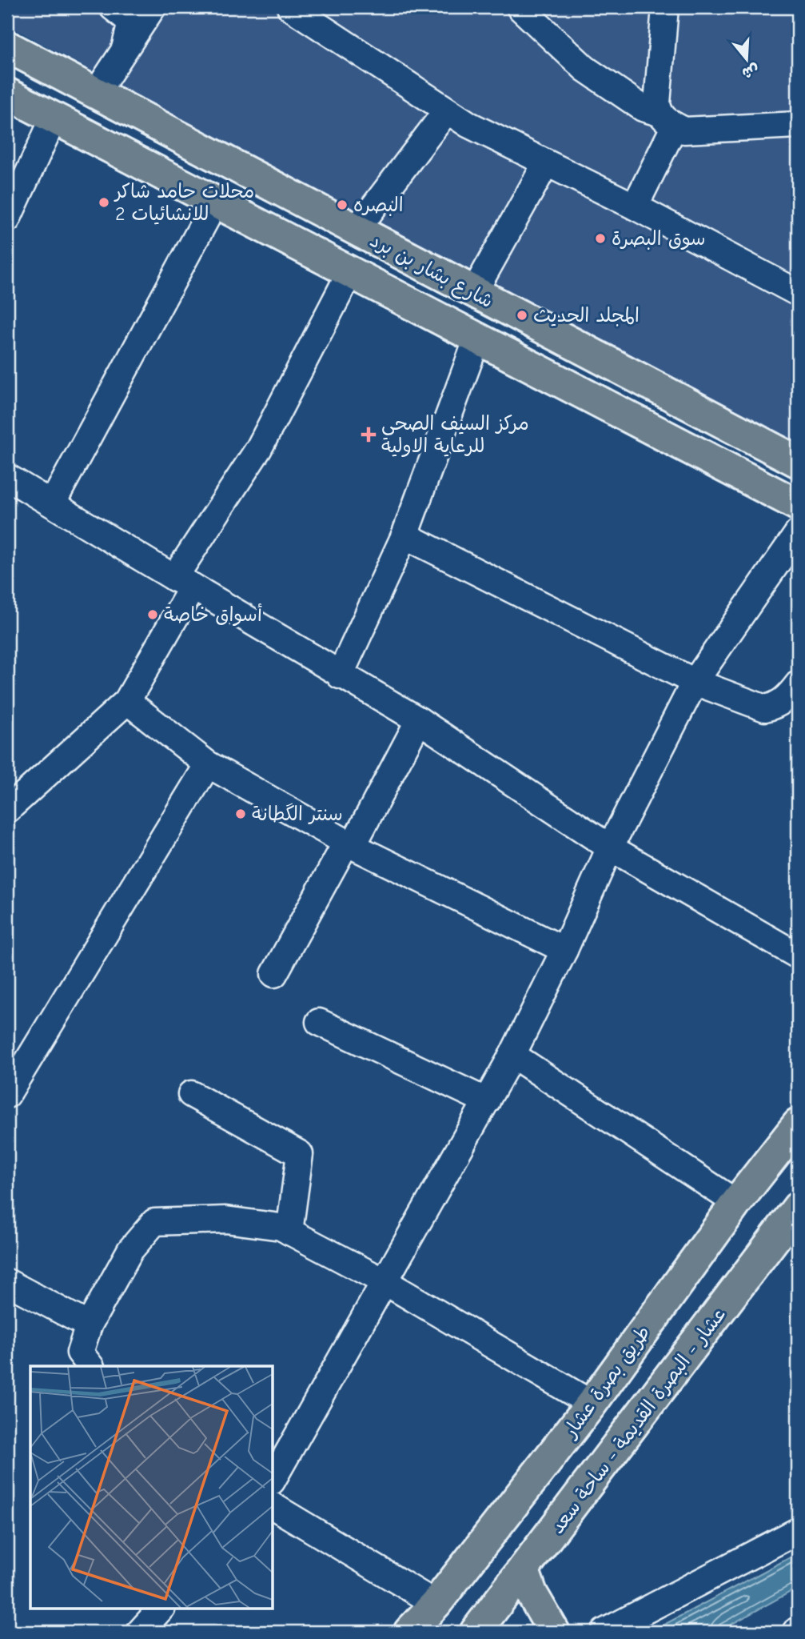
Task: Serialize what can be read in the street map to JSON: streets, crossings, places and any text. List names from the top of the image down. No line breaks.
{"streets":{"main road":["شارع بشار بن برد","طريق بصرة عشار","عشار - البصرة القديمة - ساحة سعد"]},"places":{"other":["محلات حامد شاكر للانشائيات 2","البصره","سوق البصرة","المجلد الحديث","أسواق خاصة","سنتر الگطانة"],"health":["مركز السيف الصحي للرعاية الاولية"]},"north":"bottom"}
